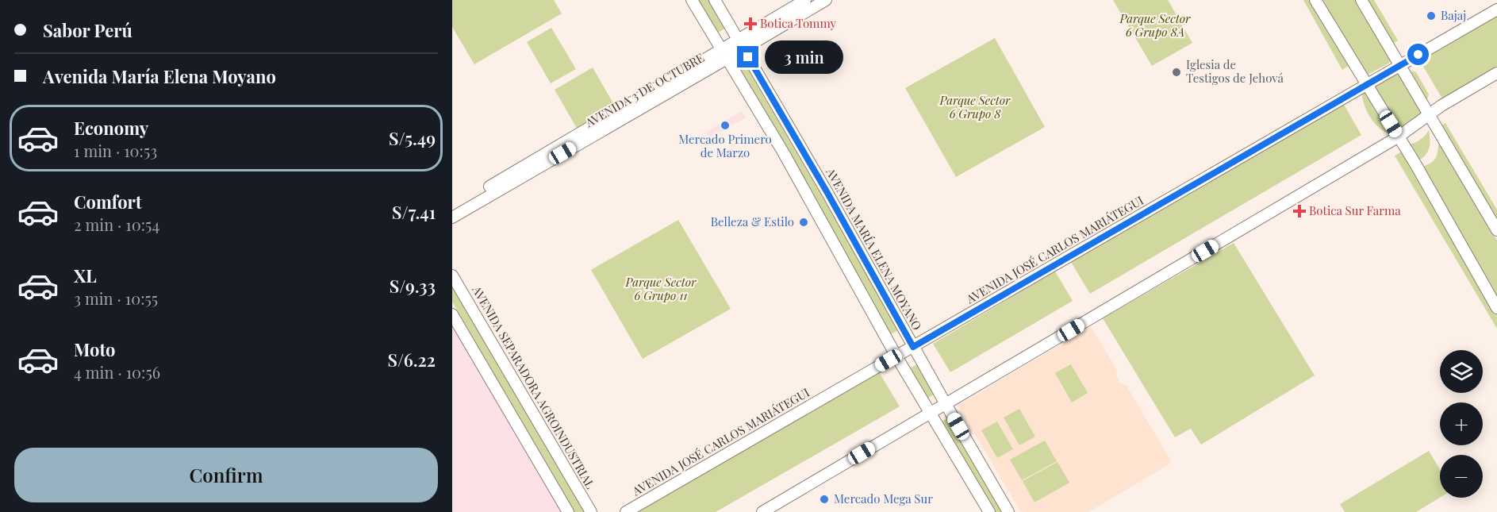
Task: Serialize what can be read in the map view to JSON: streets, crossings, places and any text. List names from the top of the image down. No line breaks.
{"streets":{"street":["AVENIDA 3 DE OCTUBRE","AVENIDA MARÍA ELENA MOYANO","AVENIDA JOSÉ CARLOS MARIÁTEGUI","AVENIDA SEPARADORA AGROINDUSTRIAL"]},"crossings":[["AVENIDA 3 DE OCTUBRE","AVENIDA MARÍA ELENA MOYANO"],["AVENIDA MARÍA ELENA MOYANO","AVENIDA JOSÉ CARLOS MARIÁTEGUI"]],"parks":["Parque Sector 6 Grupo 8A","Parque Sector 6 Grupo 8","Parque Sector 6 Grupo 11"],"places":{"other":["Bajaj","Iglesia de Testigos de Jehová","Mercado Primero de Marzo","Belleza & Estilo","Mercado Mega Sur"],"health":["Botica Tommy","Botica Sur Farma"]},"page":{"banner":["Sabor Perú","Avenida María Elena Moyano"],"bubble":"3 min","list":[{"name":"Economy","note":"1 min · 10:53","value":"S/5.49"},{"name":"Comfort","note":"2 min · 10:54","value":"S/7.41"},{"name":"XL","note":"3 min · 10:55","value":"S/9.33"},{"name":"Moto","note":"4 min · 10:56","value":"S/6.22"}],"map_buttons":["+","−"],"buttons":"Confirm"}}
